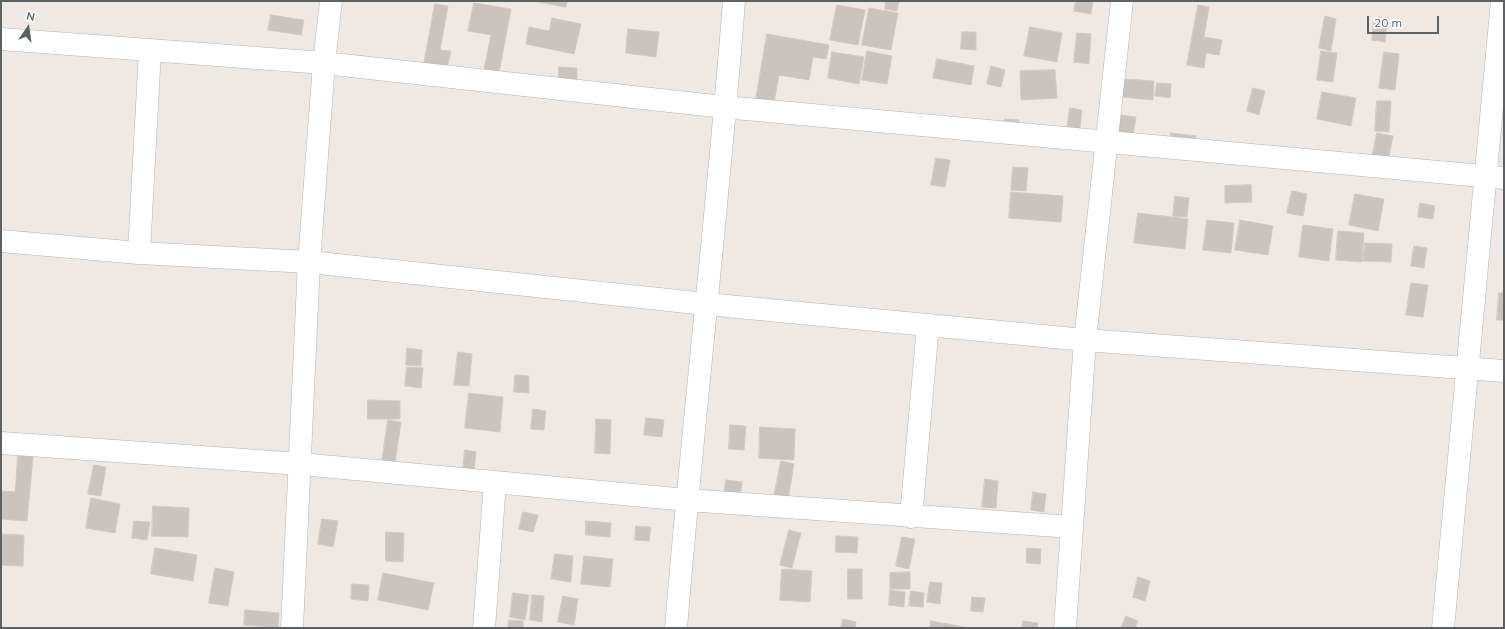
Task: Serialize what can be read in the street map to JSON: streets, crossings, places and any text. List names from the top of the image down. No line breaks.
{"scale_bar":"20 m","north":"top"}
